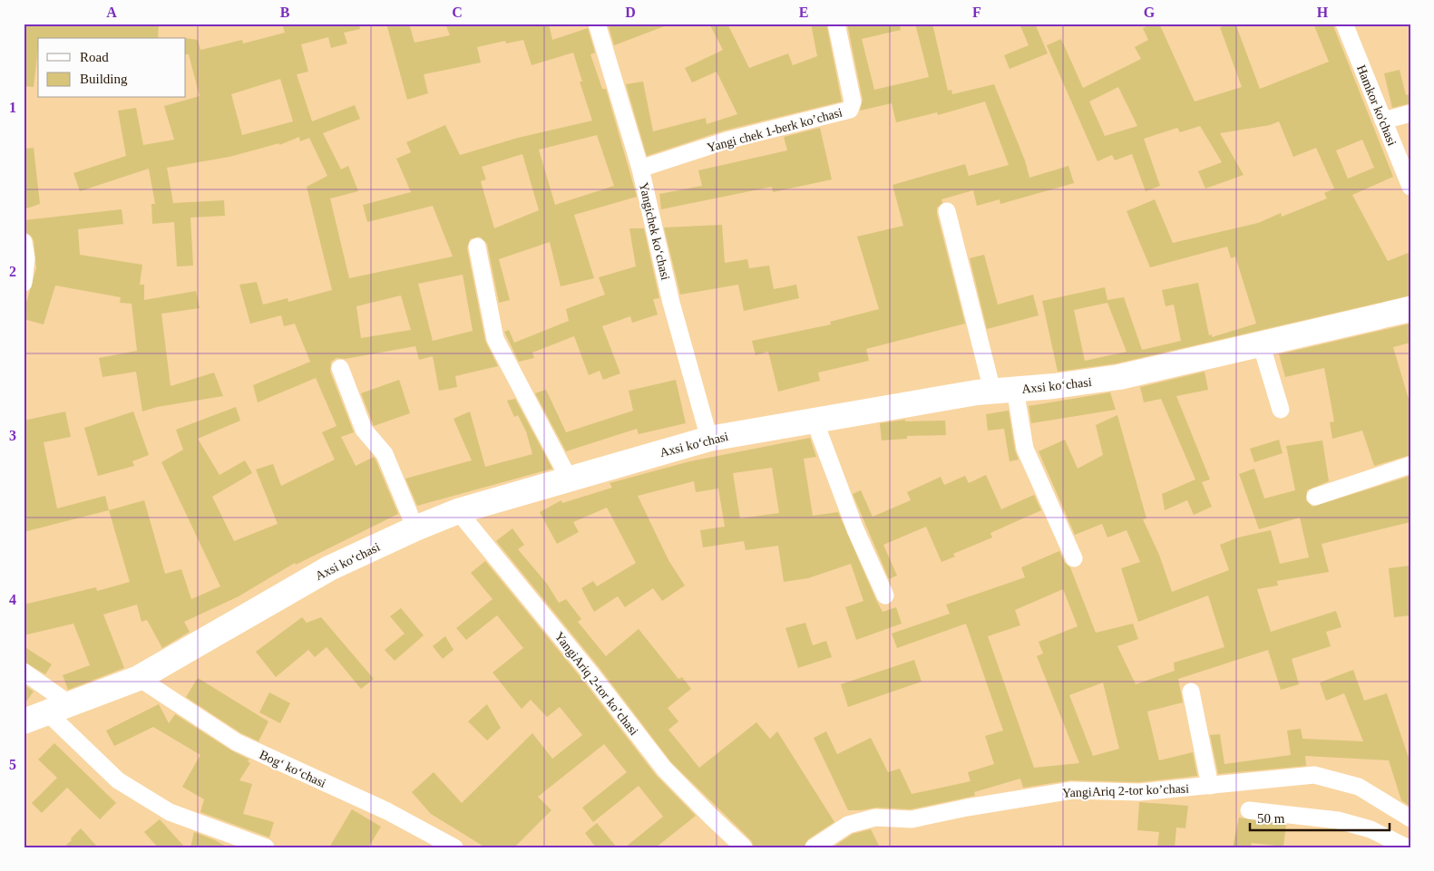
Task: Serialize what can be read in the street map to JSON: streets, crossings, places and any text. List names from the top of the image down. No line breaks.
{"streets":{"street":["Hamkor ko'chasi","Yangi chek 1-berk koʼchasi","Yangichek koʻchasi","Axsi koʻchasi","YangiАriq 2-tor koʼchasi","Bogʻ koʻchasi"]},"crossings":[["Yangi chek 1-berk koʼchasi","Yangichek koʻchasi"],["Yangichek koʻchasi","Axsi koʻchasi"],["Axsi koʻchasi","YangiАriq 2-tor koʼchasi"],["Axsi koʻchasi","Bogʻ koʻchasi"]],"legend":["Road","Building"],"scale_bar":"50 m","grid":{"columns":["A","B","C","D","E","F","G","H"],"rows":["1","2","3","4","5"]}}
